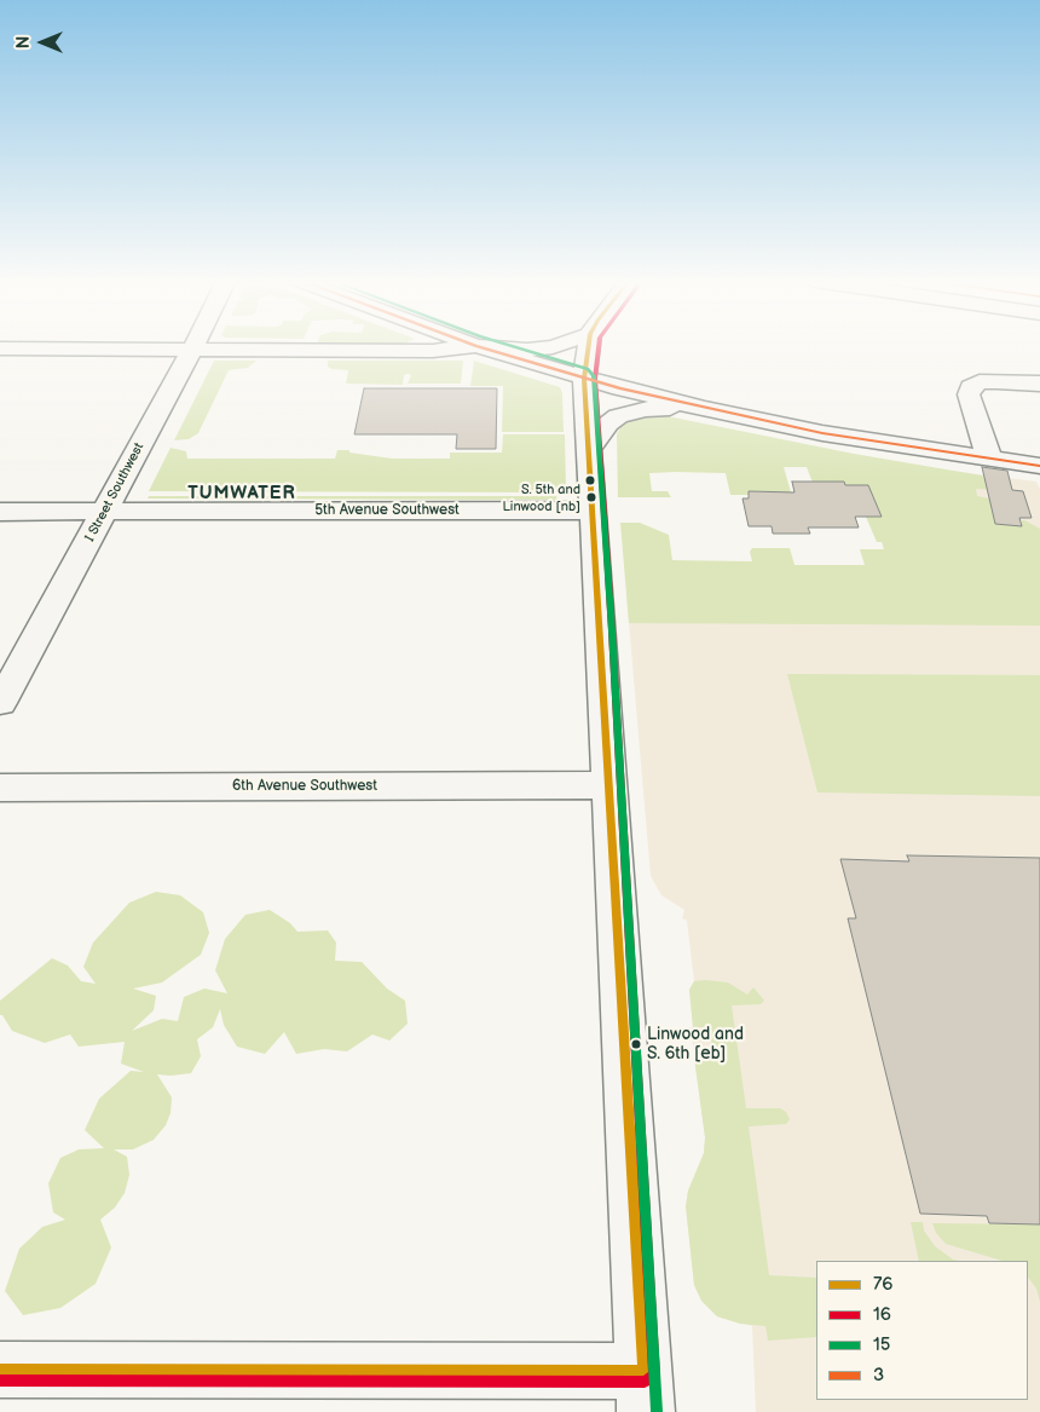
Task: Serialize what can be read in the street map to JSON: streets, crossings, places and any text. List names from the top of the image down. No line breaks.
{"streets":{"main road":["I Street Southwest","5th Avenue Southwest","6th Avenue Southwest"]},"crossings":[["I Street Southwest","5th Avenue Southwest"]],"districts":["TUMWATER"],"places":["S. 5th and Linwood [nb]","Linwood and S. 6th [eb]"],"lines":["transit line 76","transit line 16","transit line 15","transit line 3"],"legend":["76","16","15","3"],"north":"left"}
